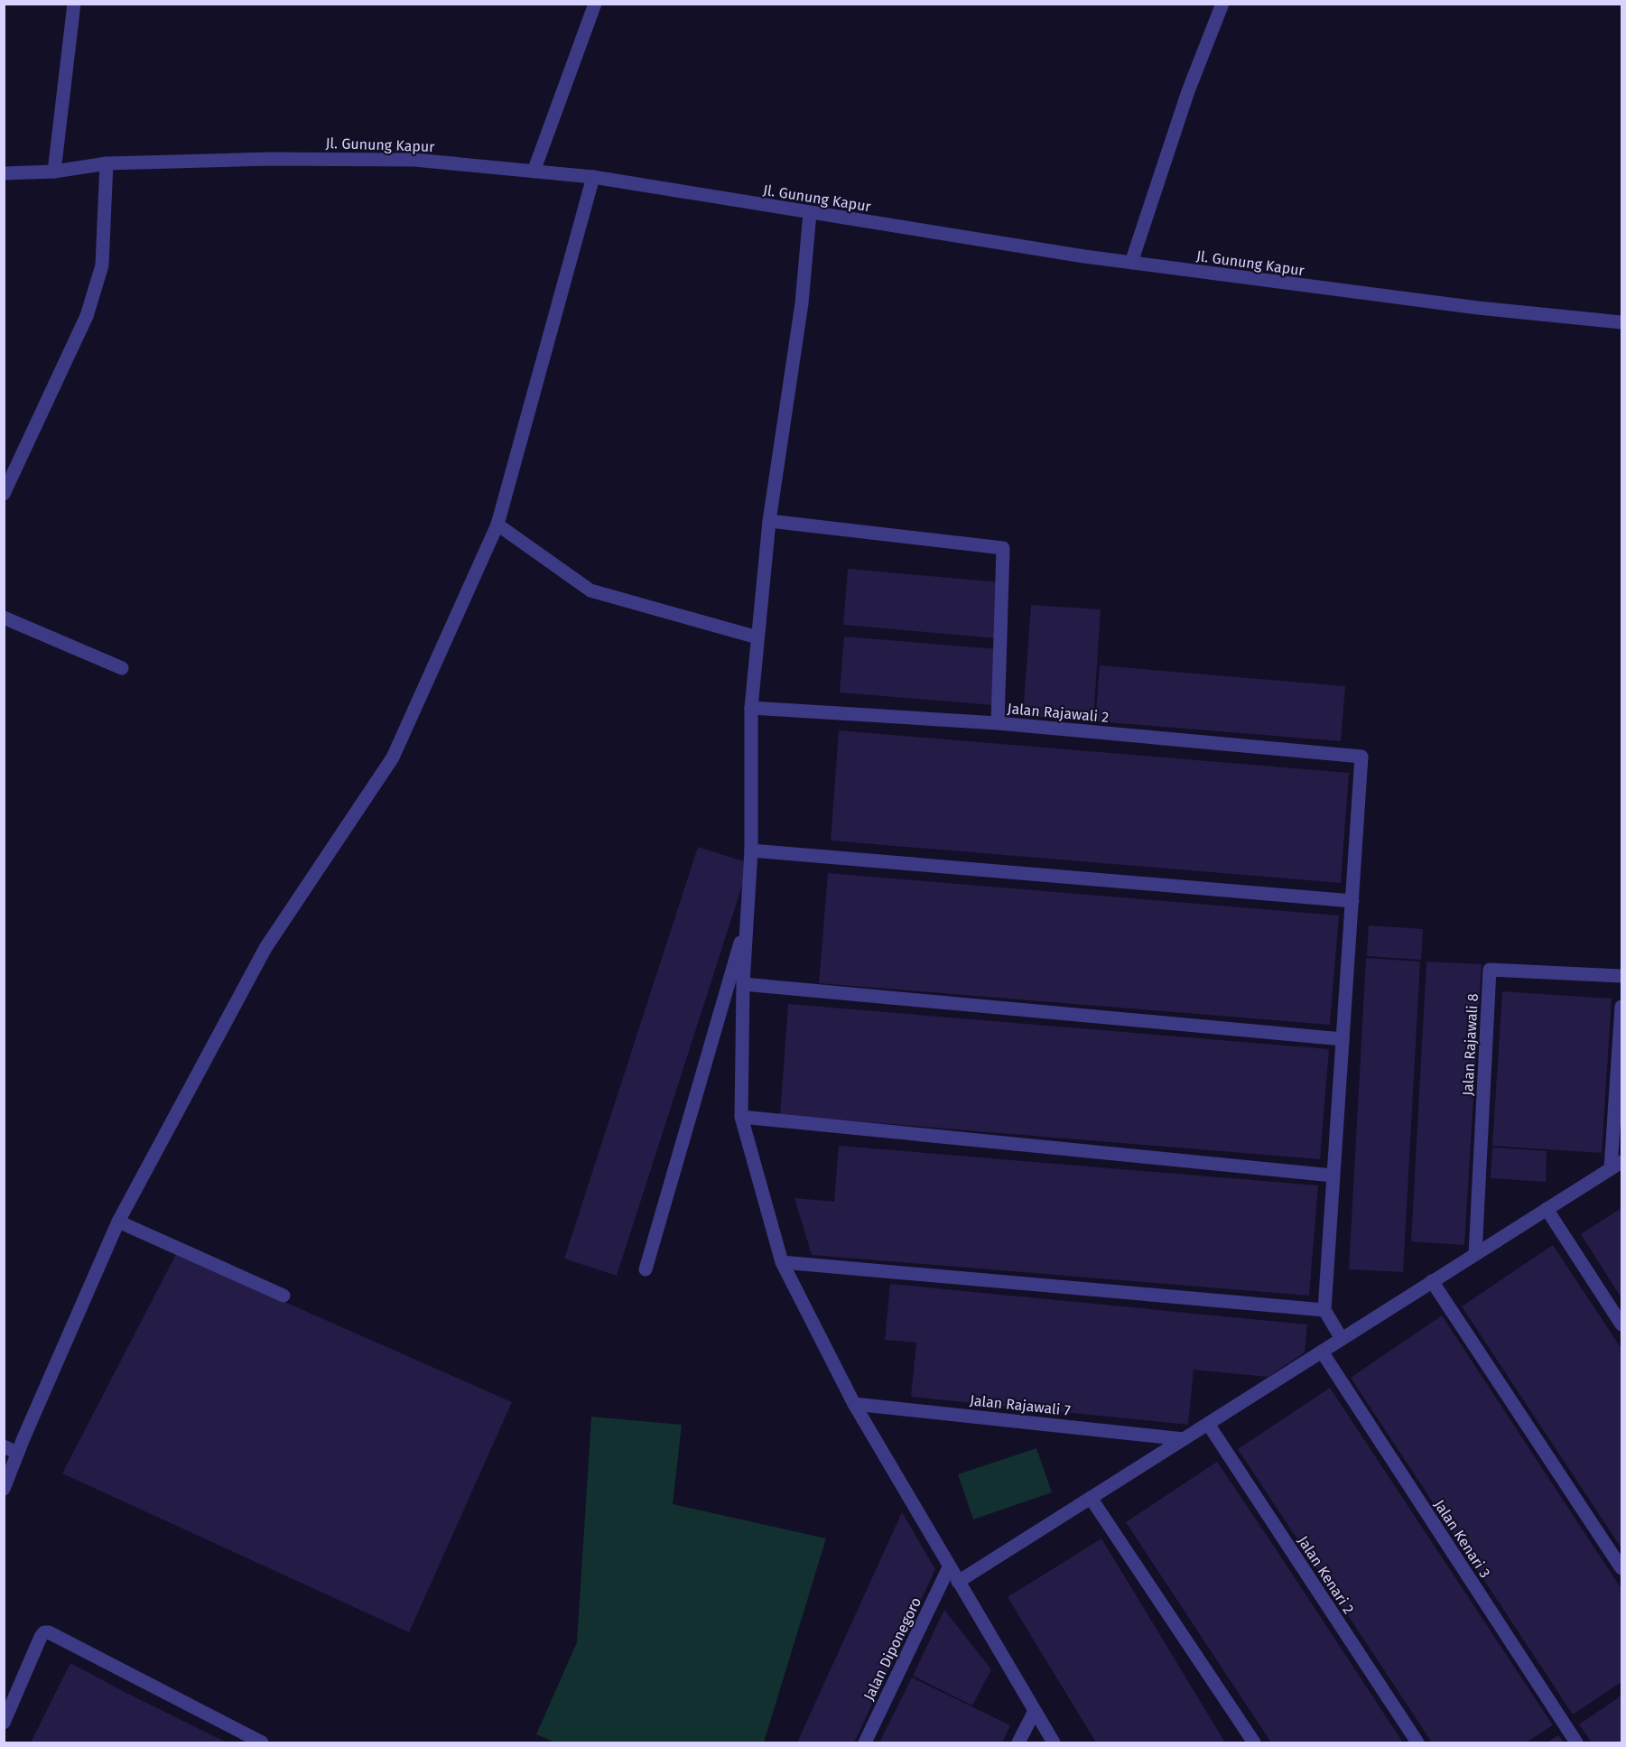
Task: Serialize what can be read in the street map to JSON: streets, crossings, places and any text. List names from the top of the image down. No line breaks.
{"streets":{"street":["Jl. Gunung Kapur","Jalan Rajawali 2","Jalan Rajawali 8","Jalan Rajawali 7","Jalan Kenari 3","Jalan Kenari 2","Jalan Diponegoro"]}}
